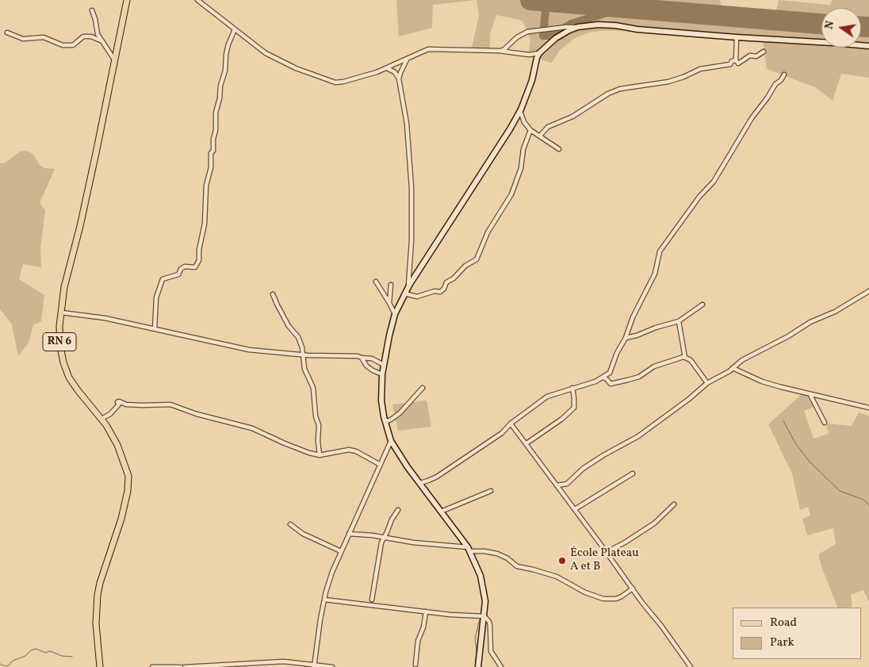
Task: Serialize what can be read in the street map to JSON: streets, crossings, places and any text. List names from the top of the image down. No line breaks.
{"streets":{"main road":["RN 6"]},"places":["École Plateau A et B"],"legend":["Road","Park"],"north":"left"}
